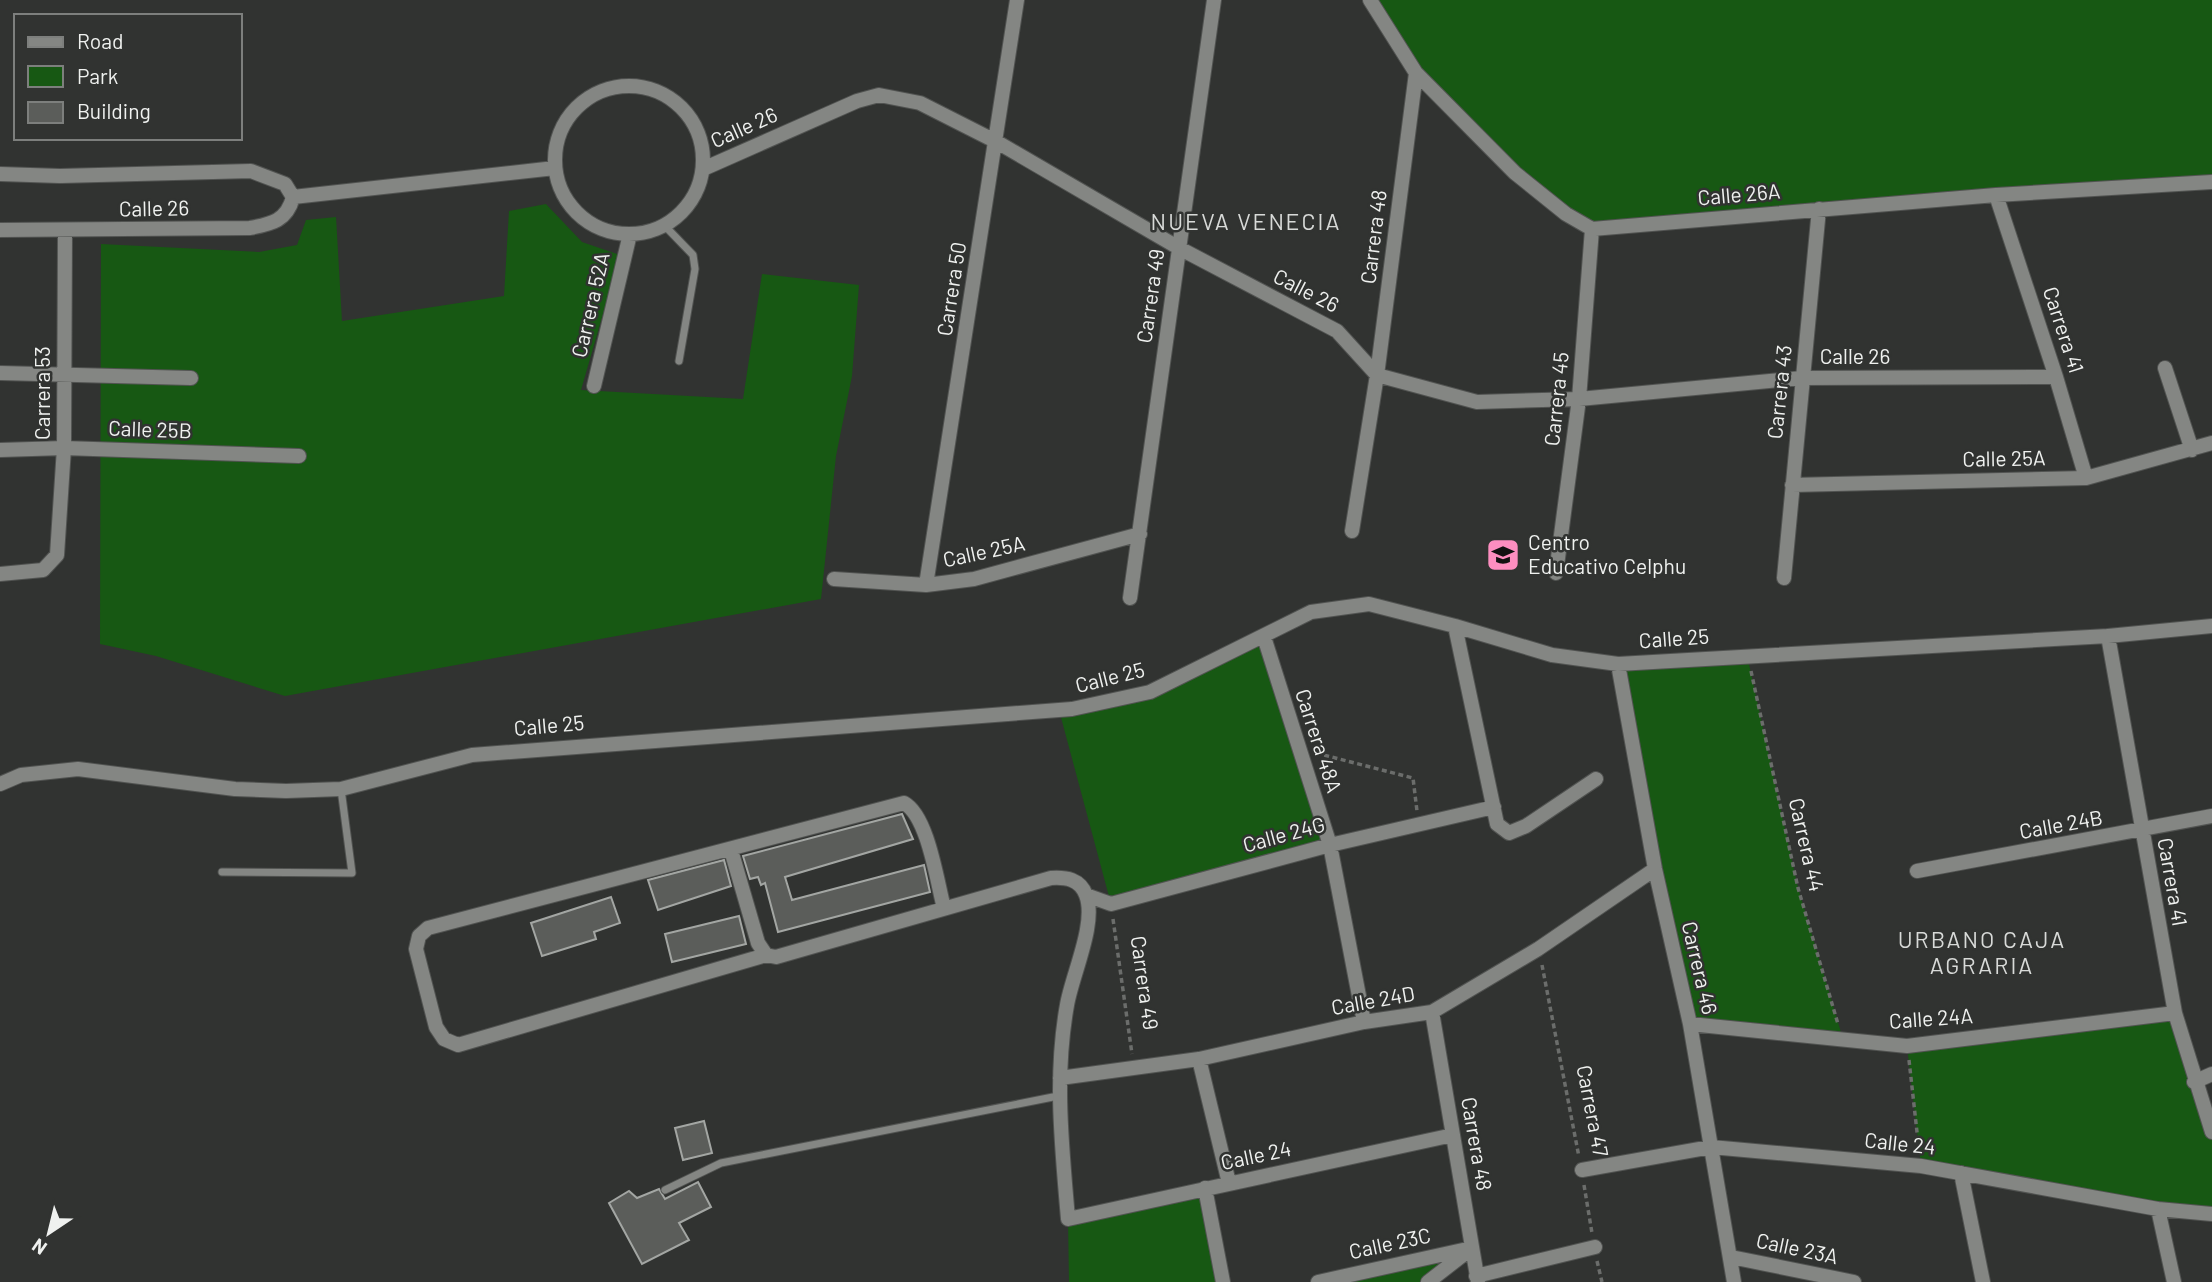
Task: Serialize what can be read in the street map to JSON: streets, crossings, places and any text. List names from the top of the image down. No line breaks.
{"streets":{"street":["Calle 26","Calle 26A","Carrera 48","Carrera 50","Carrera 49","Carrera 52A","Carrera 41","Carrera 43","Carrera 53","Carrera 45","Calle 25B","Calle 25A","Calle 25","Carrera 48A","Calle 24B","Calle 24G","Carrera 46","Calle 24D","Calle 24A","Calle 24","Calle 23C","Calle 23A"],"path":["Carrera 44","Carrera 47"]},"crossings":[["Calle 26","Carrera 48"],["Calle 26","Carrera 50"],["Calle 26","Carrera 49"],["Calle 26","Carrera 52A"],["Calle 26","Carrera 41"],["Calle 26","Carrera 43"],["Calle 26","Carrera 53"],["Calle 26","Carrera 45"],["Calle 26A","Carrera 41"],["Calle 26A","Carrera 43"],["Calle 26A","Carrera 45"],["Carrera 48","Calle 24D"],["Carrera 48","Calle 24"],["Carrera 48","Calle 23C"],["Carrera 50","Calle 25A"],["Carrera 49","Calle 25A"],["Carrera 49","Calle 24G"],["Carrera 49","Calle 24D"],["Carrera 41","Calle 25A"],["Carrera 41","Calle 25"],["Carrera 41","Calle 24B"],["Carrera 41","Calle 24A"],["Carrera 43","Calle 25A"],["Carrera 53","Calle 25B"],["Calle 25","Carrera 48A"],["Calle 25","Carrera 44"],["Calle 25","Carrera 46"],["Carrera 48A","Calle 24G"],["Carrera 48A","Calle 24D"],["Carrera 44","Calle 24A"],["Carrera 46","Calle 24D"],["Carrera 46","Calle 24A"],["Carrera 46","Calle 24"],["Carrera 46","Calle 23A"],["Calle 24D","Carrera 47"],["Carrera 47","Calle 24"]],"districts":["NUEVA VENECIA","URBANO CAJA AGRARIA"],"places":{"school or university":["Centro Educativo Celphu"]},"legend":["Road","Park","Building"],"north":"bottom left"}
